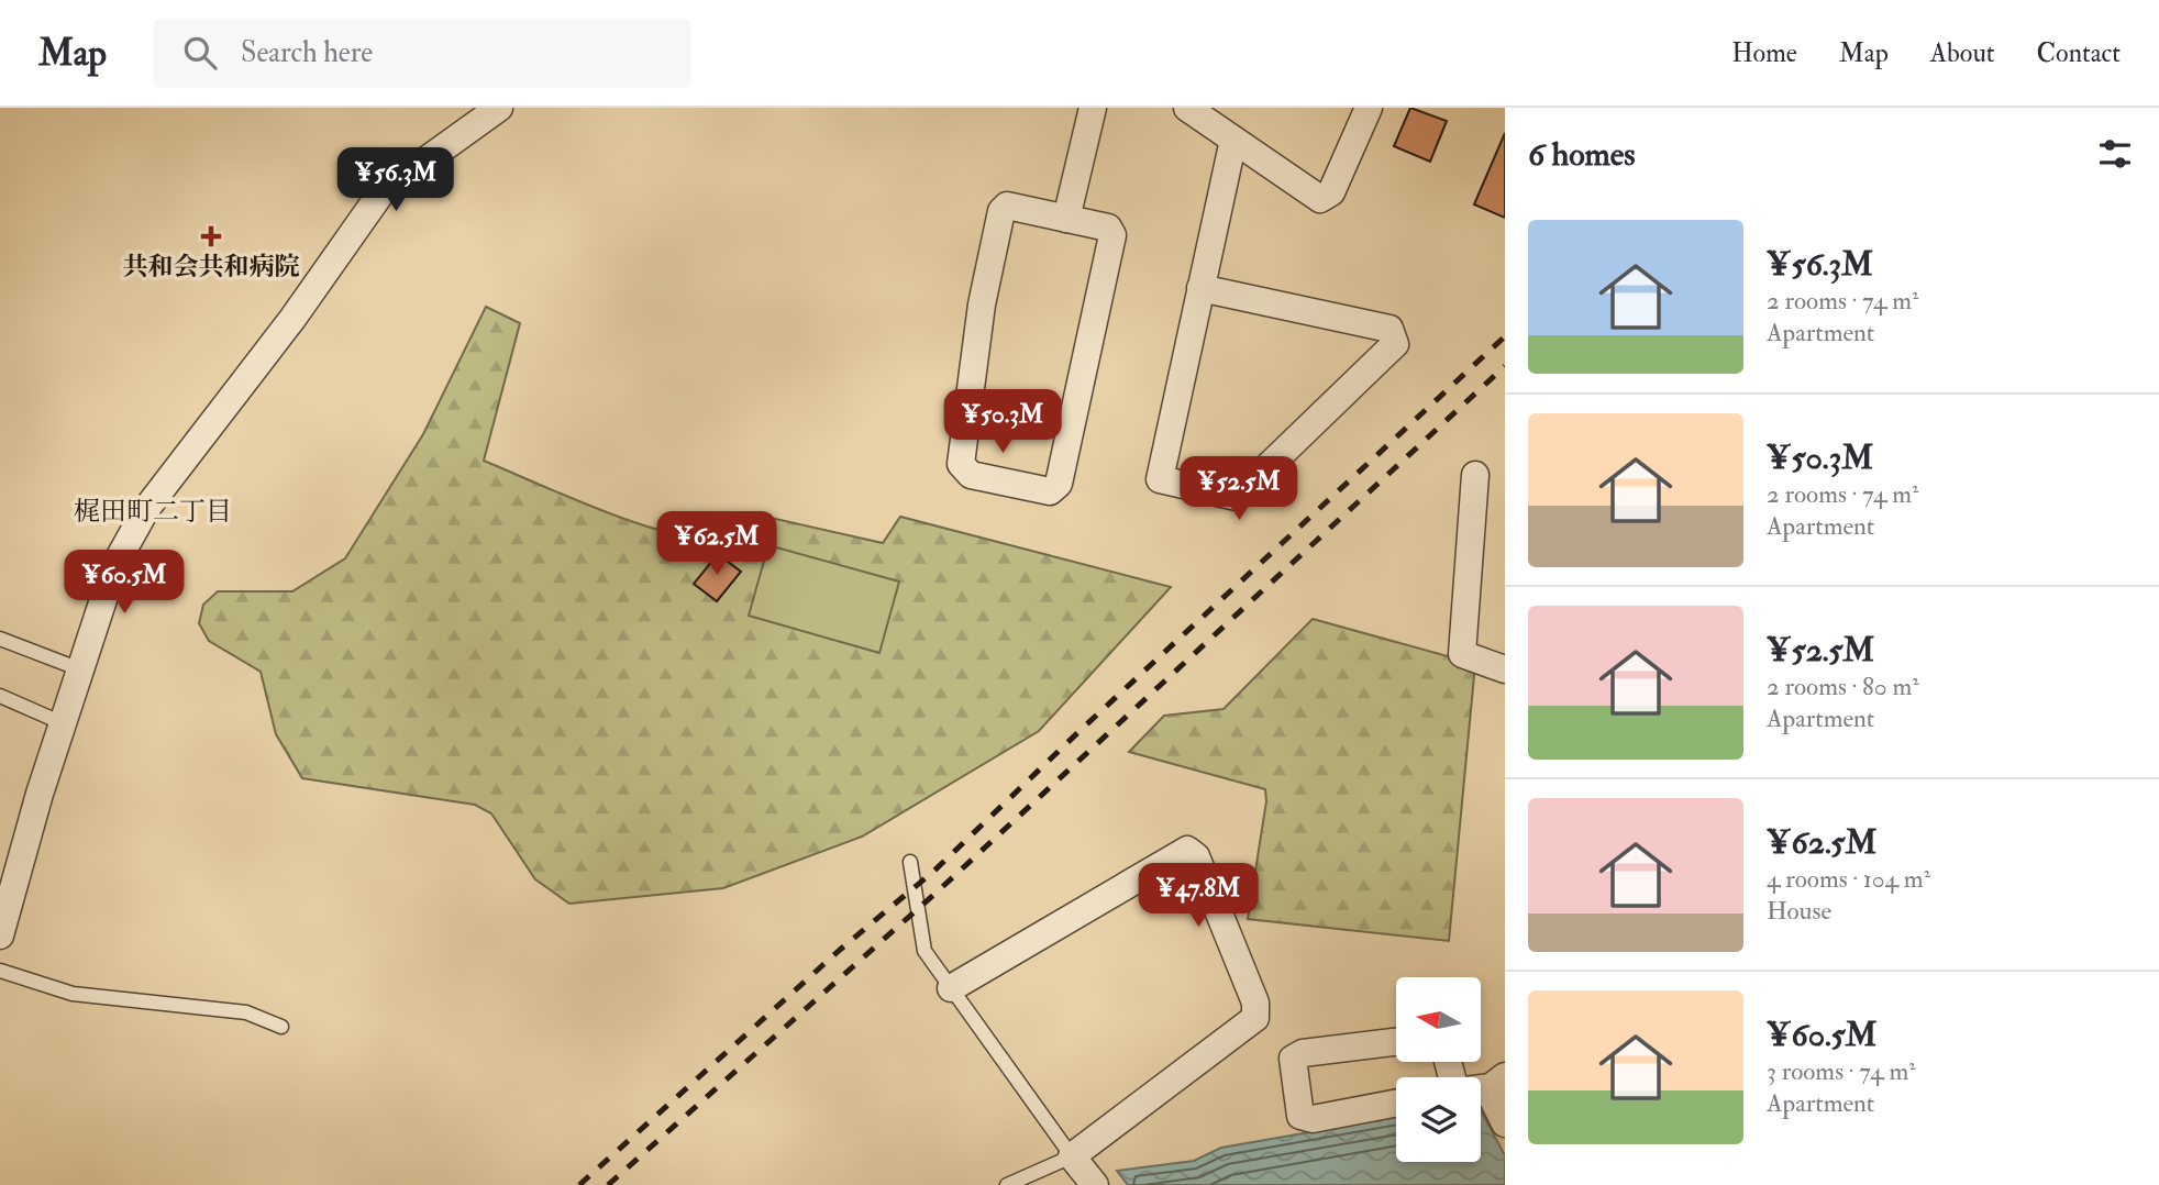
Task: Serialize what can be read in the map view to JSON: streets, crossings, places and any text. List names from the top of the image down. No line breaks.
{"districts":["梶田町二丁目"],"places":{"health":["共和会共和病院"]},"north":"left","page":{"header":"Map","search":"Search here","nav":["Home","Map","About","Contact"],"heading":"6 homes","price":["¥56.3M","¥50.3M","¥52.5M","¥62.5M","¥60.5M","¥47.8M"],"list":[{"name":"¥56.3M","note":"2 rooms · 74 m² · Apartment"},{"name":"¥50.3M","note":"2 rooms · 74 m² · Apartment"},{"name":"¥52.5M","note":"2 rooms · 80 m² · Apartment"},{"name":"¥62.5M","note":"4 rooms · 104 m² · House"},{"name":"¥60.5M","note":"3 rooms · 74 m² · Apartment"}]}}
